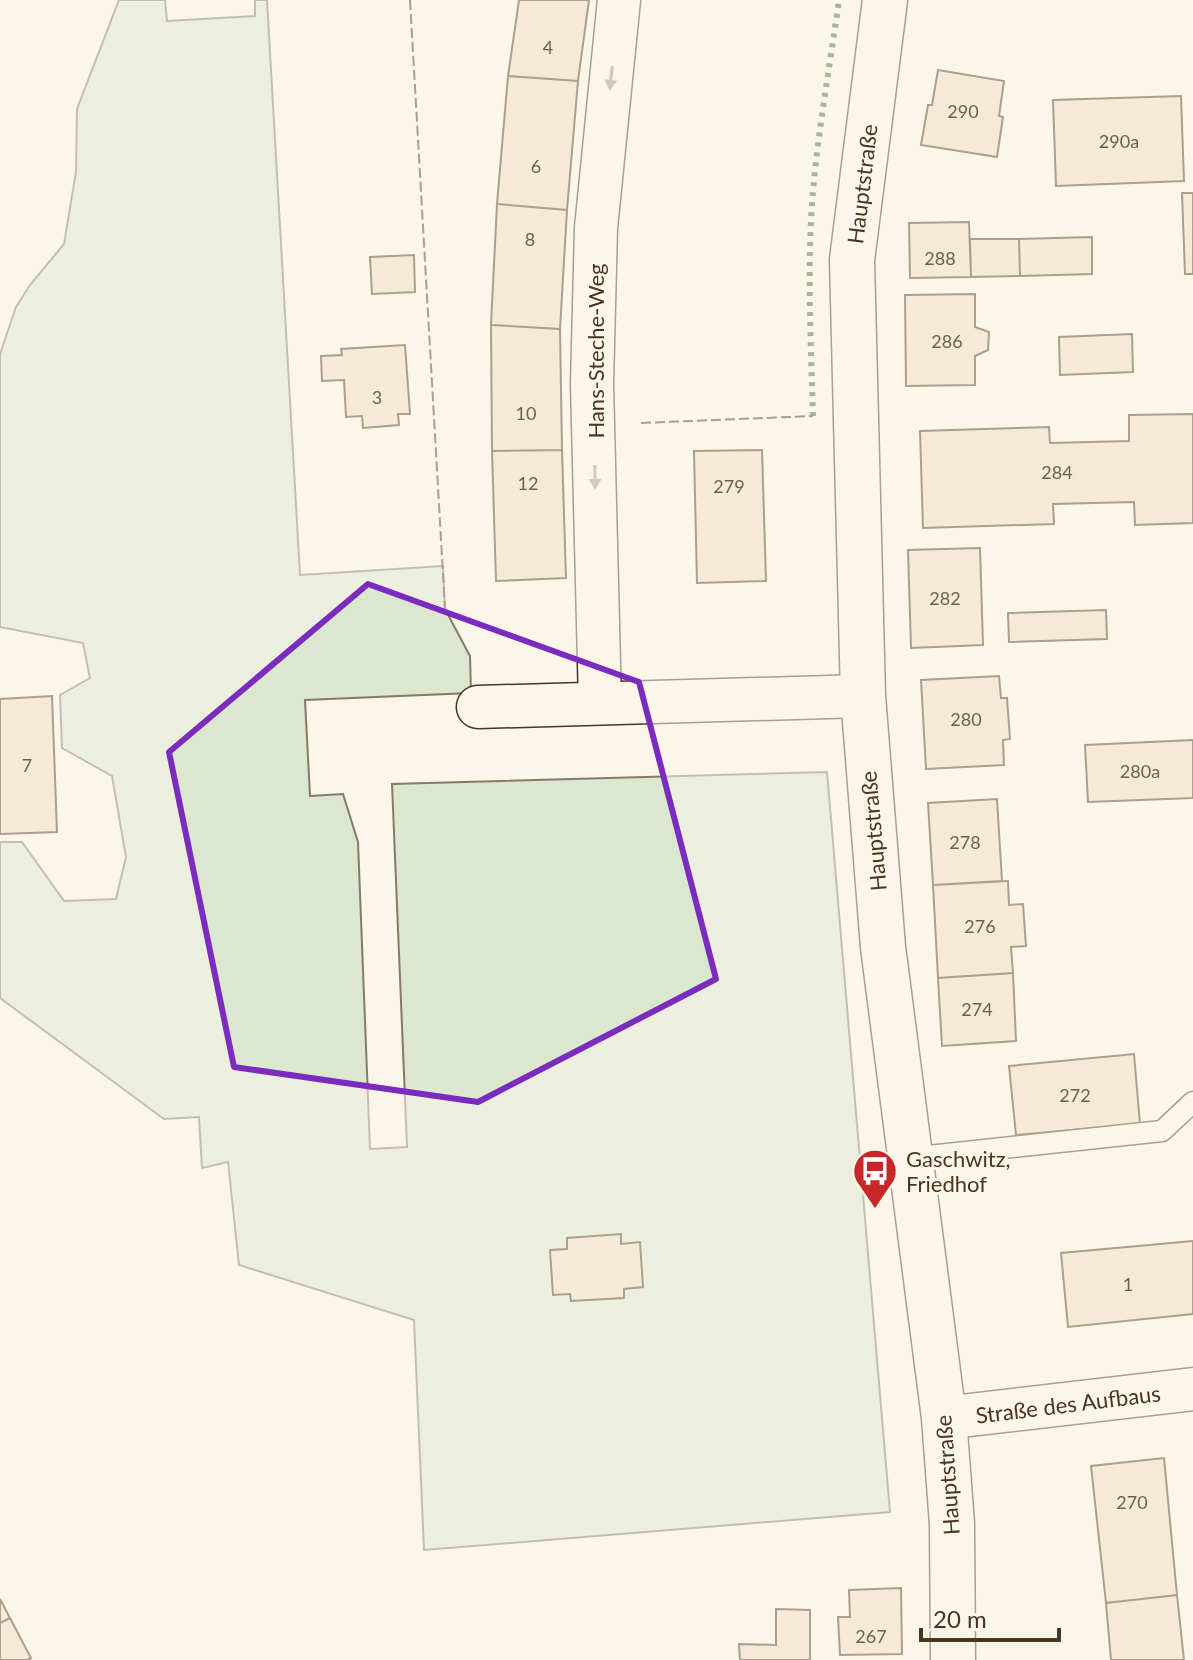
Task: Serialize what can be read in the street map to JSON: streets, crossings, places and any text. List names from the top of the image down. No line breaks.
{"streets":{"main road":["Hauptstraße"],"street":["Hans-Steche-Weg","Straße des Aufbaus"]},"crossings":[["Hauptstraße","Straße des Aufbaus"]],"one_way":["Hans-Steche-Weg"],"places":{"bus stop":["Gaschwitz, Friedhof"]},"house_numbers":["4","290","290a","6","8","288","286","3","10","284","12","279","282","280","7","280a","278","276","274","272","1","270","267"],"scale_bar":"20 m"}
